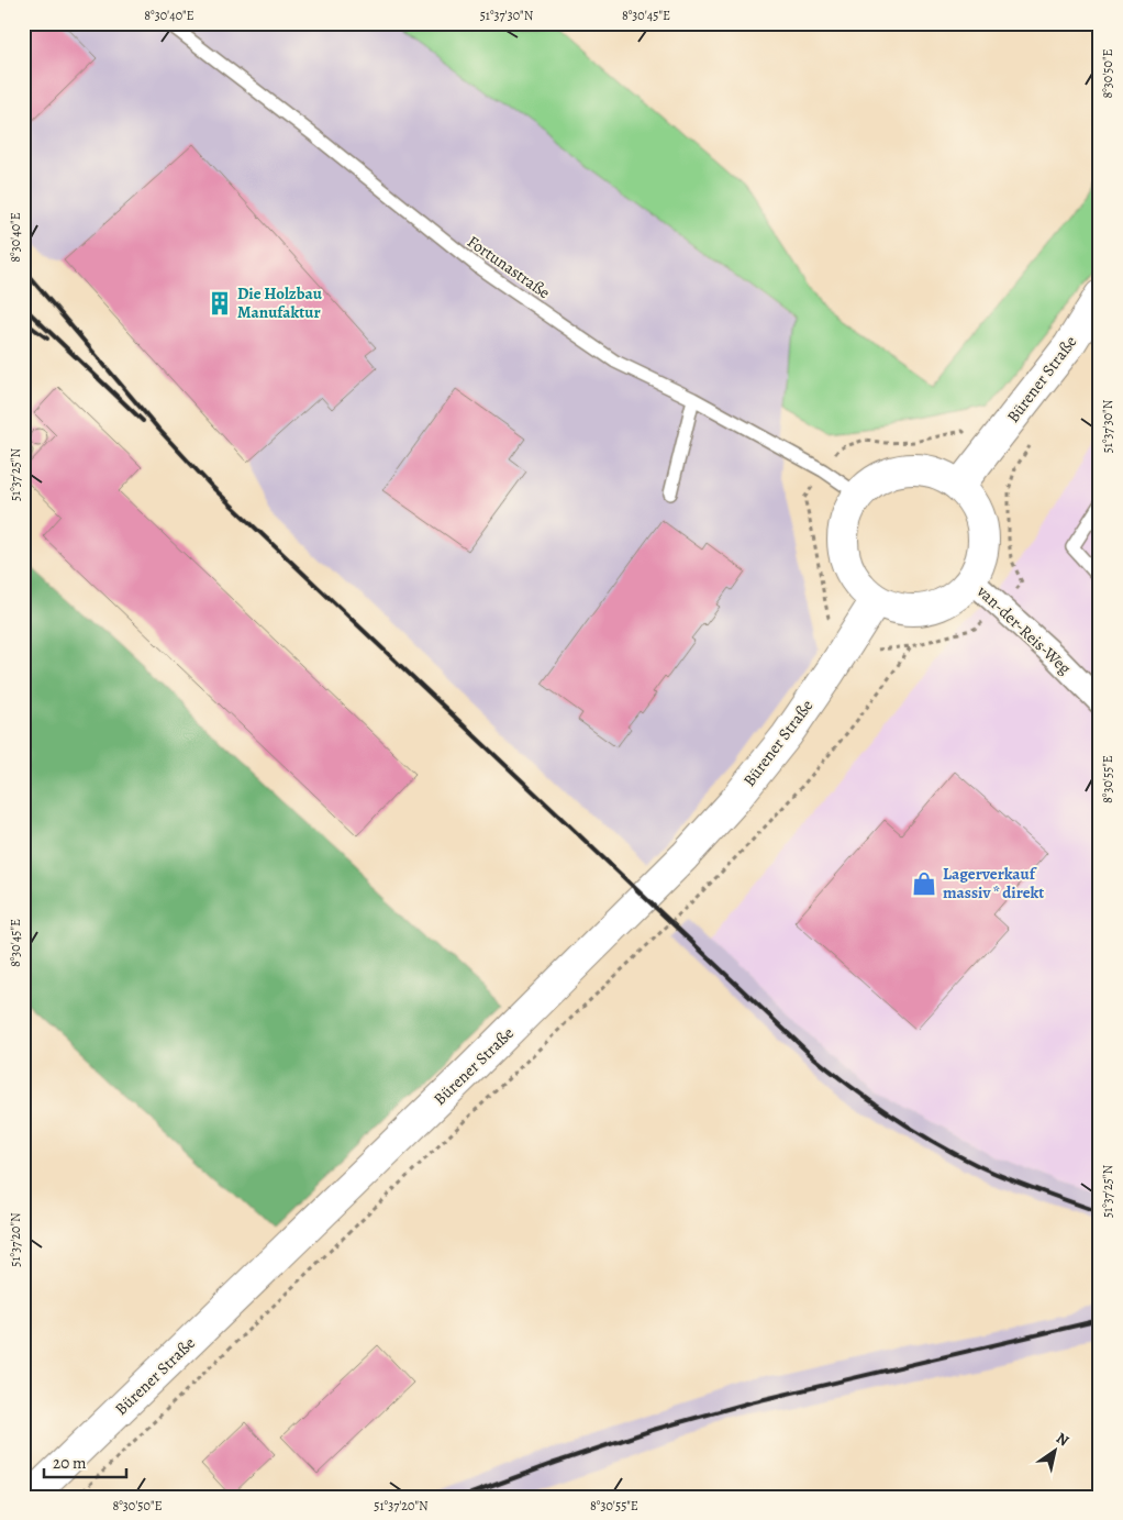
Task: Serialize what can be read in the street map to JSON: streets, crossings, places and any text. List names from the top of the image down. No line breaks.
{"streets":{"main road":["Bürener Straße"],"street":["van-der-Reis-Weg"],"lane":["Fortunastraße"]},"crossings":[["Fortunastraße","Bürener Straße"],["Fortunastraße","van-der-Reis-Weg"],["Bürener Straße","van-der-Reis-Weg"]],"places":{"building":["Die Holzbau Manufaktur"],"shop":["Lagerverkauf massiv * direkt"]},"scale_bar":"20 m","north":"top right","coordinates":["8°30'40\"E","51°37'30\"N","8°30'45\"E","8°30'50\"E","51°37'25\"N","8°30'55\"E","51°37'20\"N"]}
